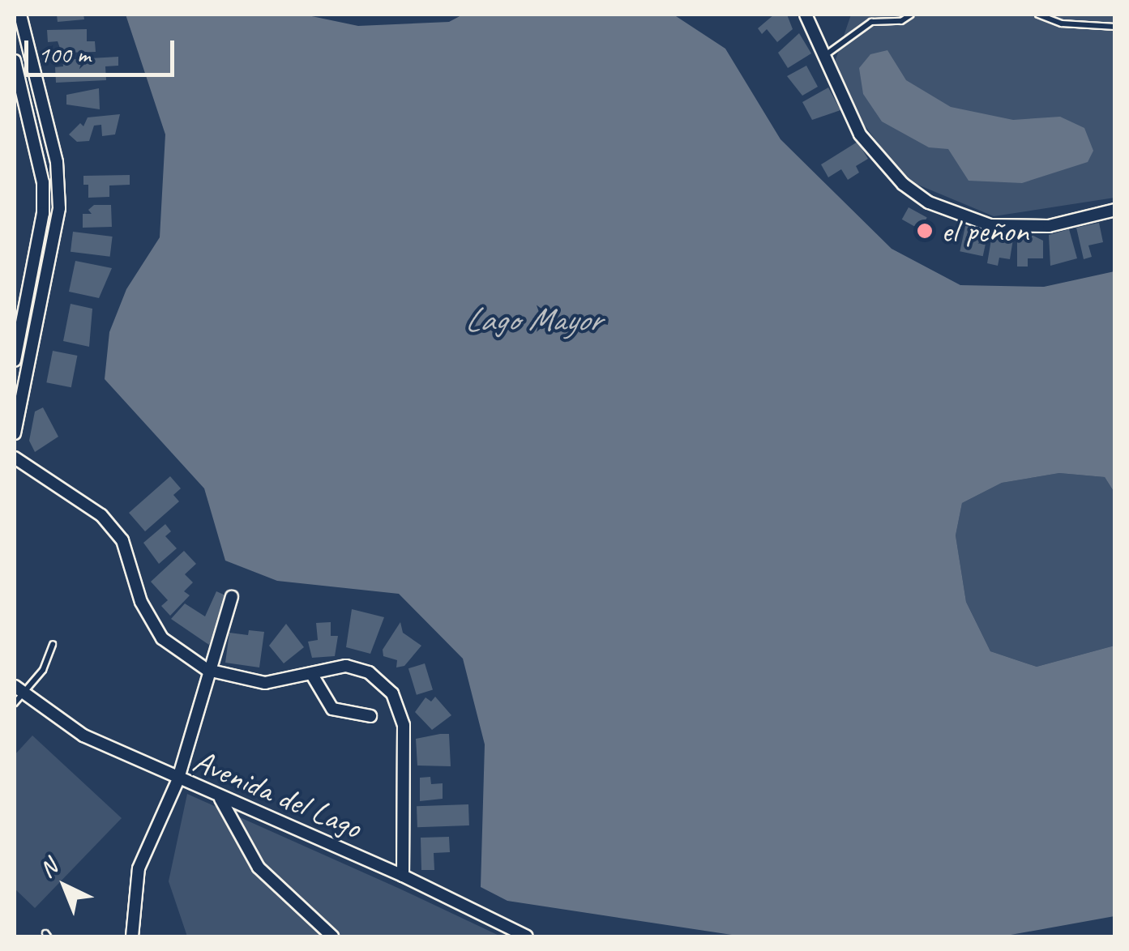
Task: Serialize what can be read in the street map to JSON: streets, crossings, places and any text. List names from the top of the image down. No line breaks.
{"streets":{"street":["Avenida del Lago"]},"water":["Lago Mayor"],"places":["el peñon"],"scale_bar":"100 m","north":"top left"}
